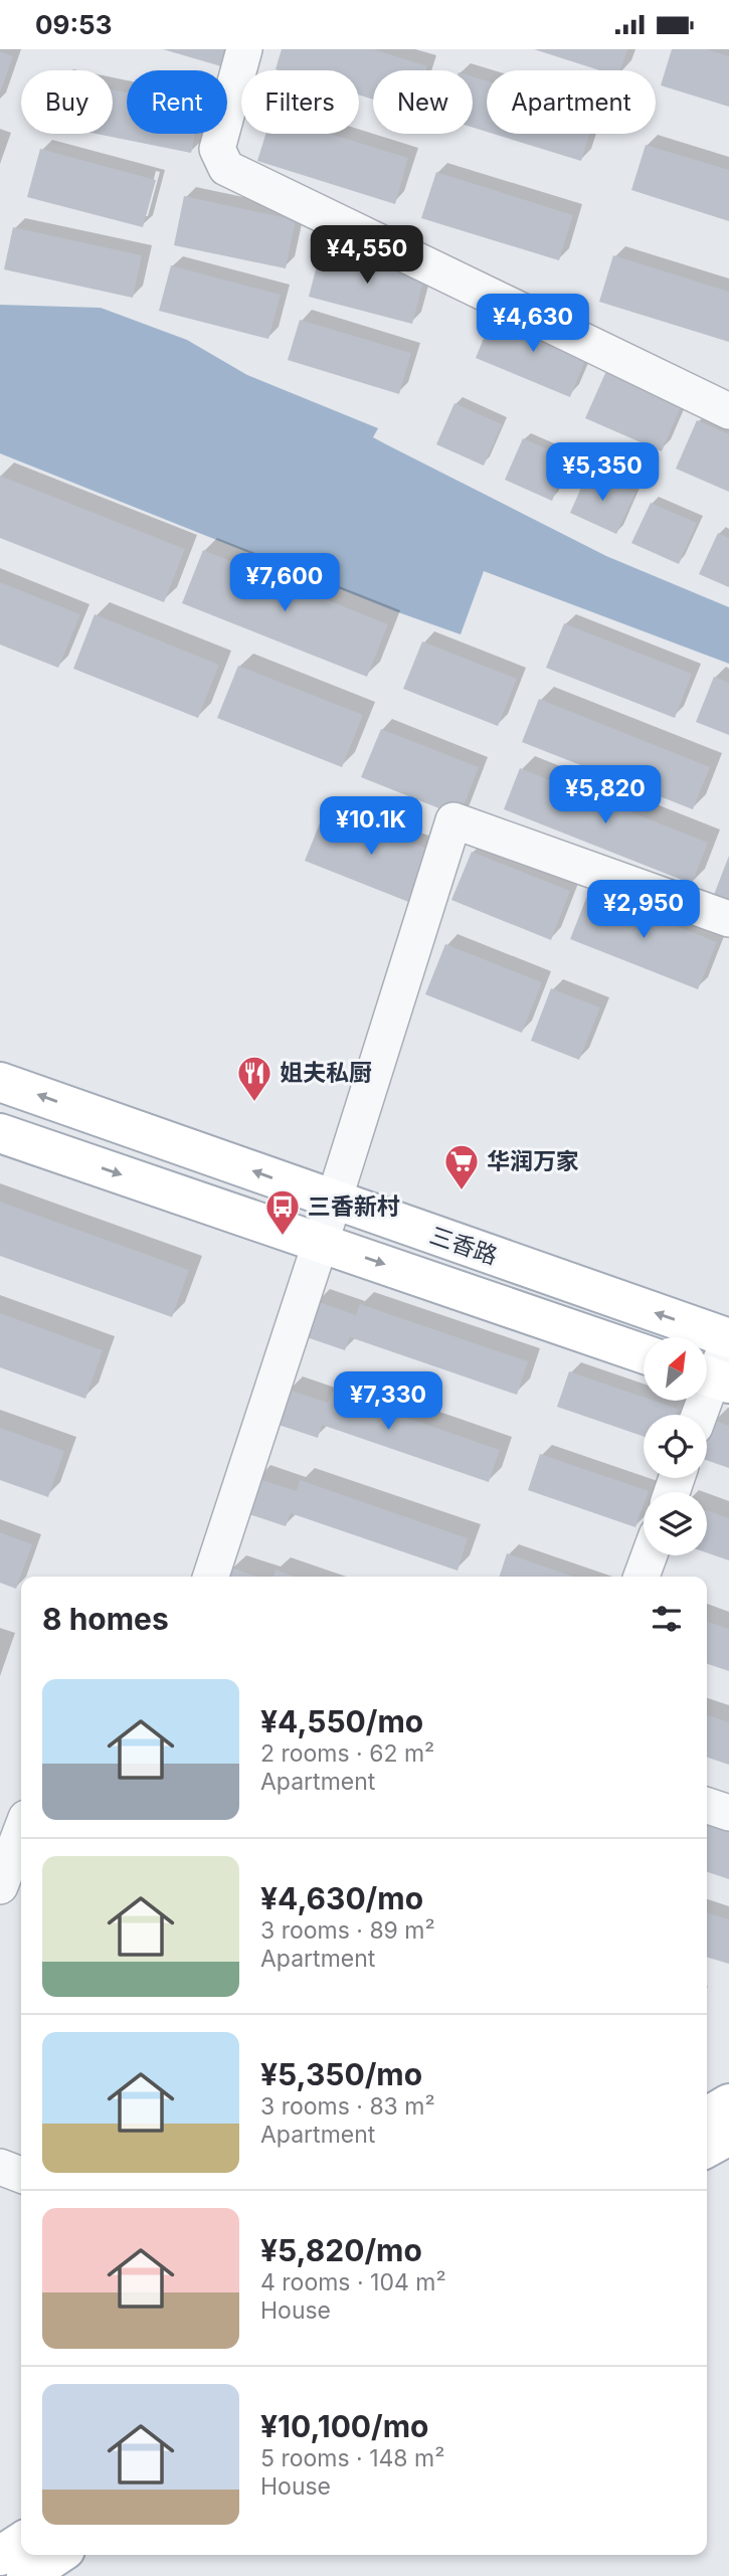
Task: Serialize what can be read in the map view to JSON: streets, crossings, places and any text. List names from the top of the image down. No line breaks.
{"streets":{"main road":["三香路"]},"places":{"restaurant":["姐夫私厨"],"supermarket":["华润万家"],"bus stop":["三香新村"]},"north":"top right","page":{"status":"09:53","chip":["Buy","Rent","Filters","New","Apartment"],"price":["¥4,550","¥4,630","¥5,350","¥7,600","¥5,820","¥10.1K","¥2,950","¥7,330"],"heading":"8 homes","list":[{"name":"¥4,550/mo","note":"2 rooms · 62 m² · Apartment"},{"name":"¥4,630/mo","note":"3 rooms · 89 m² · Apartment"},{"name":"¥5,350/mo","note":"3 rooms · 83 m² · Apartment"},{"name":"¥5,820/mo","note":"4 rooms · 104 m² · House"},{"name":"¥10,100/mo","note":"5 rooms · 148 m² · House"}]}}
